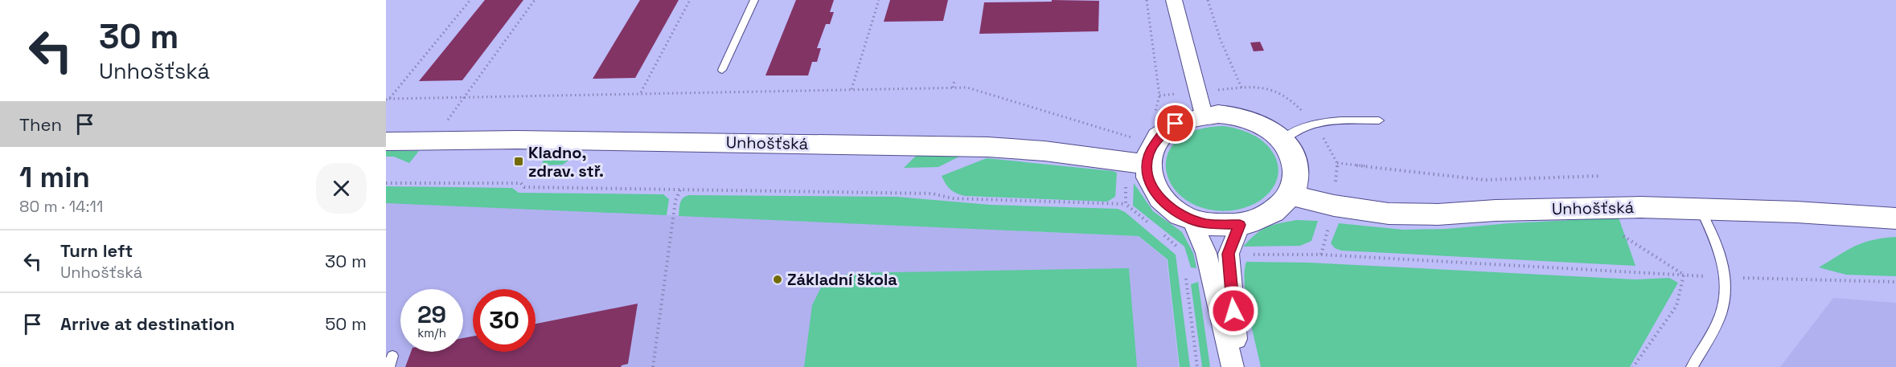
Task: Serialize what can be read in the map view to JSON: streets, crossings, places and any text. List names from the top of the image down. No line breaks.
{"streets":{"main road":["Unhošťská"]},"places":{"transit":["Kladno, zdrav. stř."],"other":["Základní škola"]},"page":{"turn":["30 m","Unhošťská"],"then":"Then","heading":["1 min","80 m · 14:11"],"list":[{"name":"Turn left","note":"Unhošťská","value":"30 m"},{"name":"Arrive at destination","value":"50 m"}],"speed":"29 km/h","limit":"30"}}
